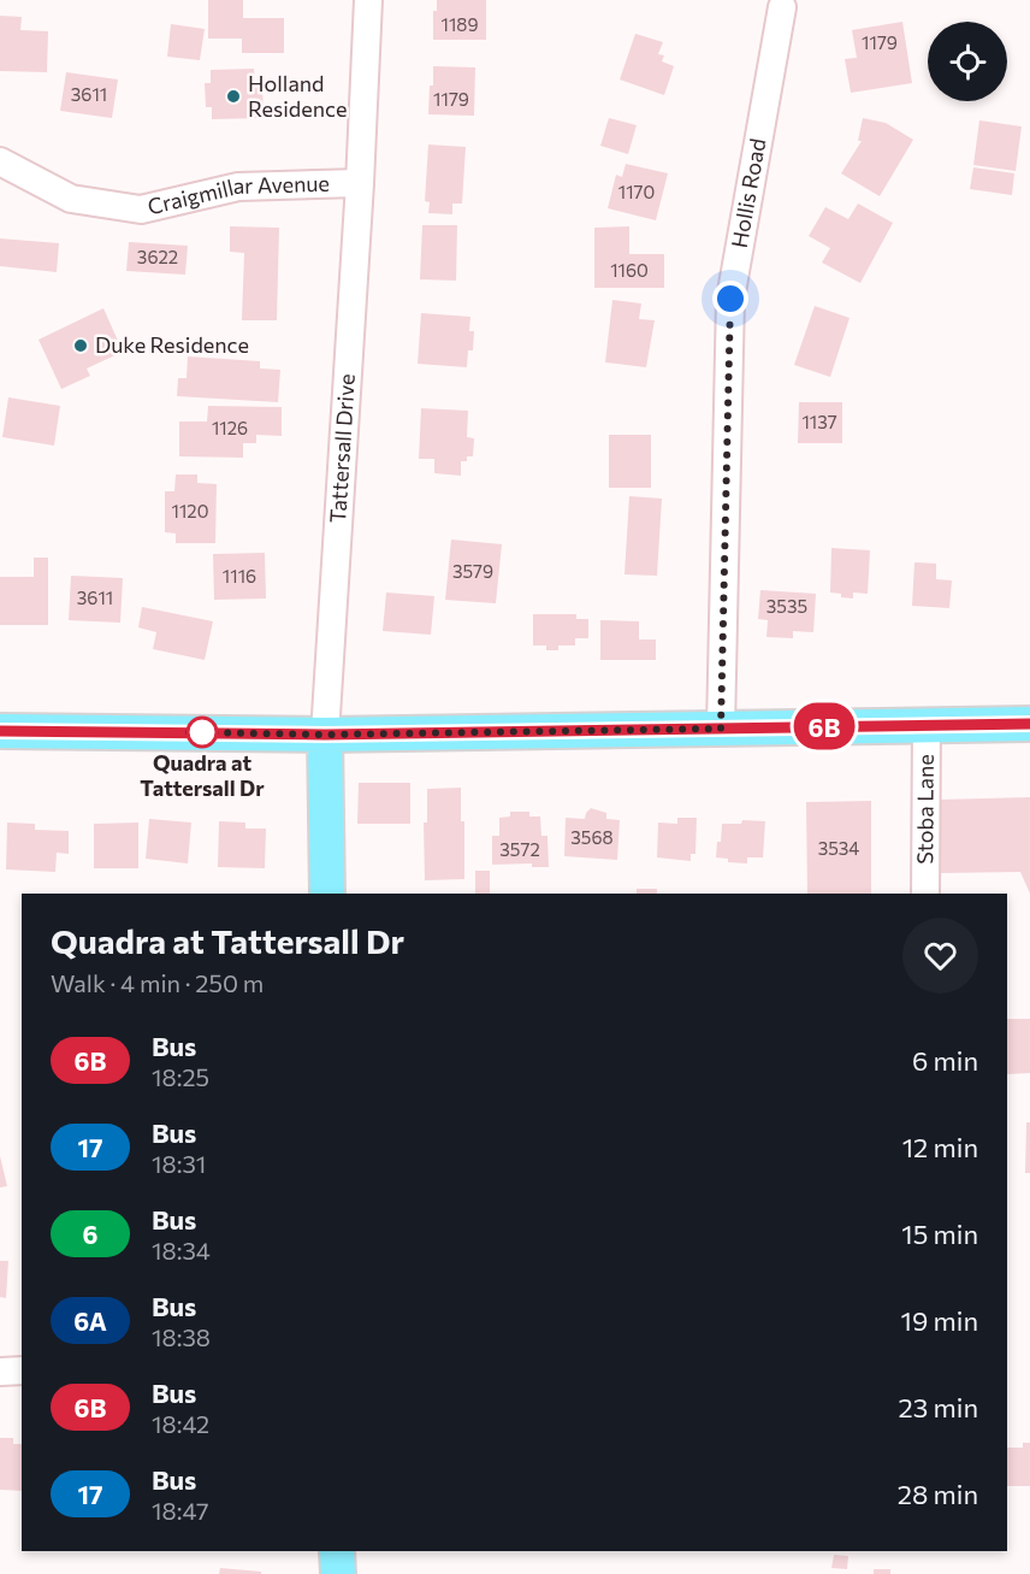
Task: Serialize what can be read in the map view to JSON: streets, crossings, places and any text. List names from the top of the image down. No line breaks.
{"streets":{"main road":["Tattersall Drive"],"street":["Hollis Road","Craigmillar Avenue","Stoba Lane"]},"crossings":[["Craigmillar Avenue","Tattersall Drive"]],"places":["Holland Residence","Duke Residence","Quadra at Tattersall Dr"],"lines":["bus line 6B"],"house_numbers":["1189","1179","3611","1179","1170","3622","1160","1137","1126","1120","3579","1116","3611","3535","3568","3534","3572"],"page":{"on_map":"6B","heading":["Quadra at Tattersall Dr","Walk · 4 min · 250 m"],"list":[{"mark":"6B","name":"Bus","note":"18:25","value":"6 min"},{"mark":"17","name":"Bus","note":"18:31","value":"12 min"},{"mark":"6","name":"Bus","note":"18:34","value":"15 min"},{"mark":"6A","name":"Bus","note":"18:38","value":"19 min"},{"mark":"6B","name":"Bus","note":"18:42","value":"23 min"},{"mark":"17","name":"Bus","note":"18:47","value":"28 min"}]}}
